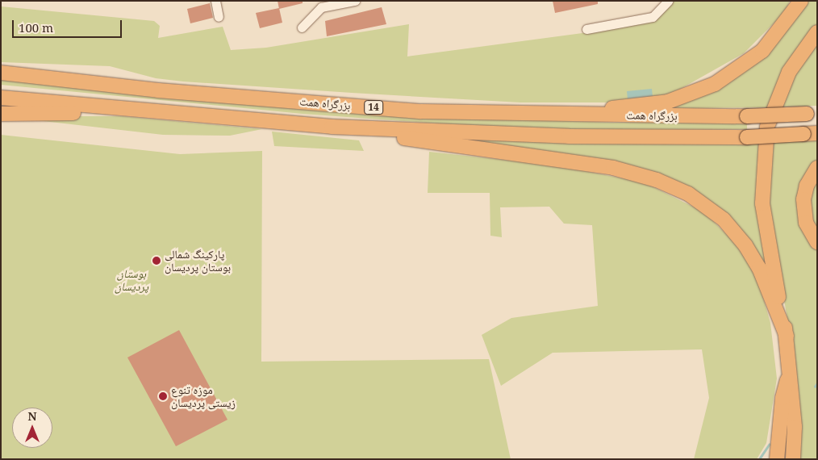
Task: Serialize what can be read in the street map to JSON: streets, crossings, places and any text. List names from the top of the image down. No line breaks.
{"streets":{"highway":["بزرگراه همت","14"]},"parks":["بوستان پردیسان"],"places":["پارکینگ شمالی بوستان پردیسان","موزه تنوع زیستی پردیسان"],"scale_bar":"100 m","north":"top"}
